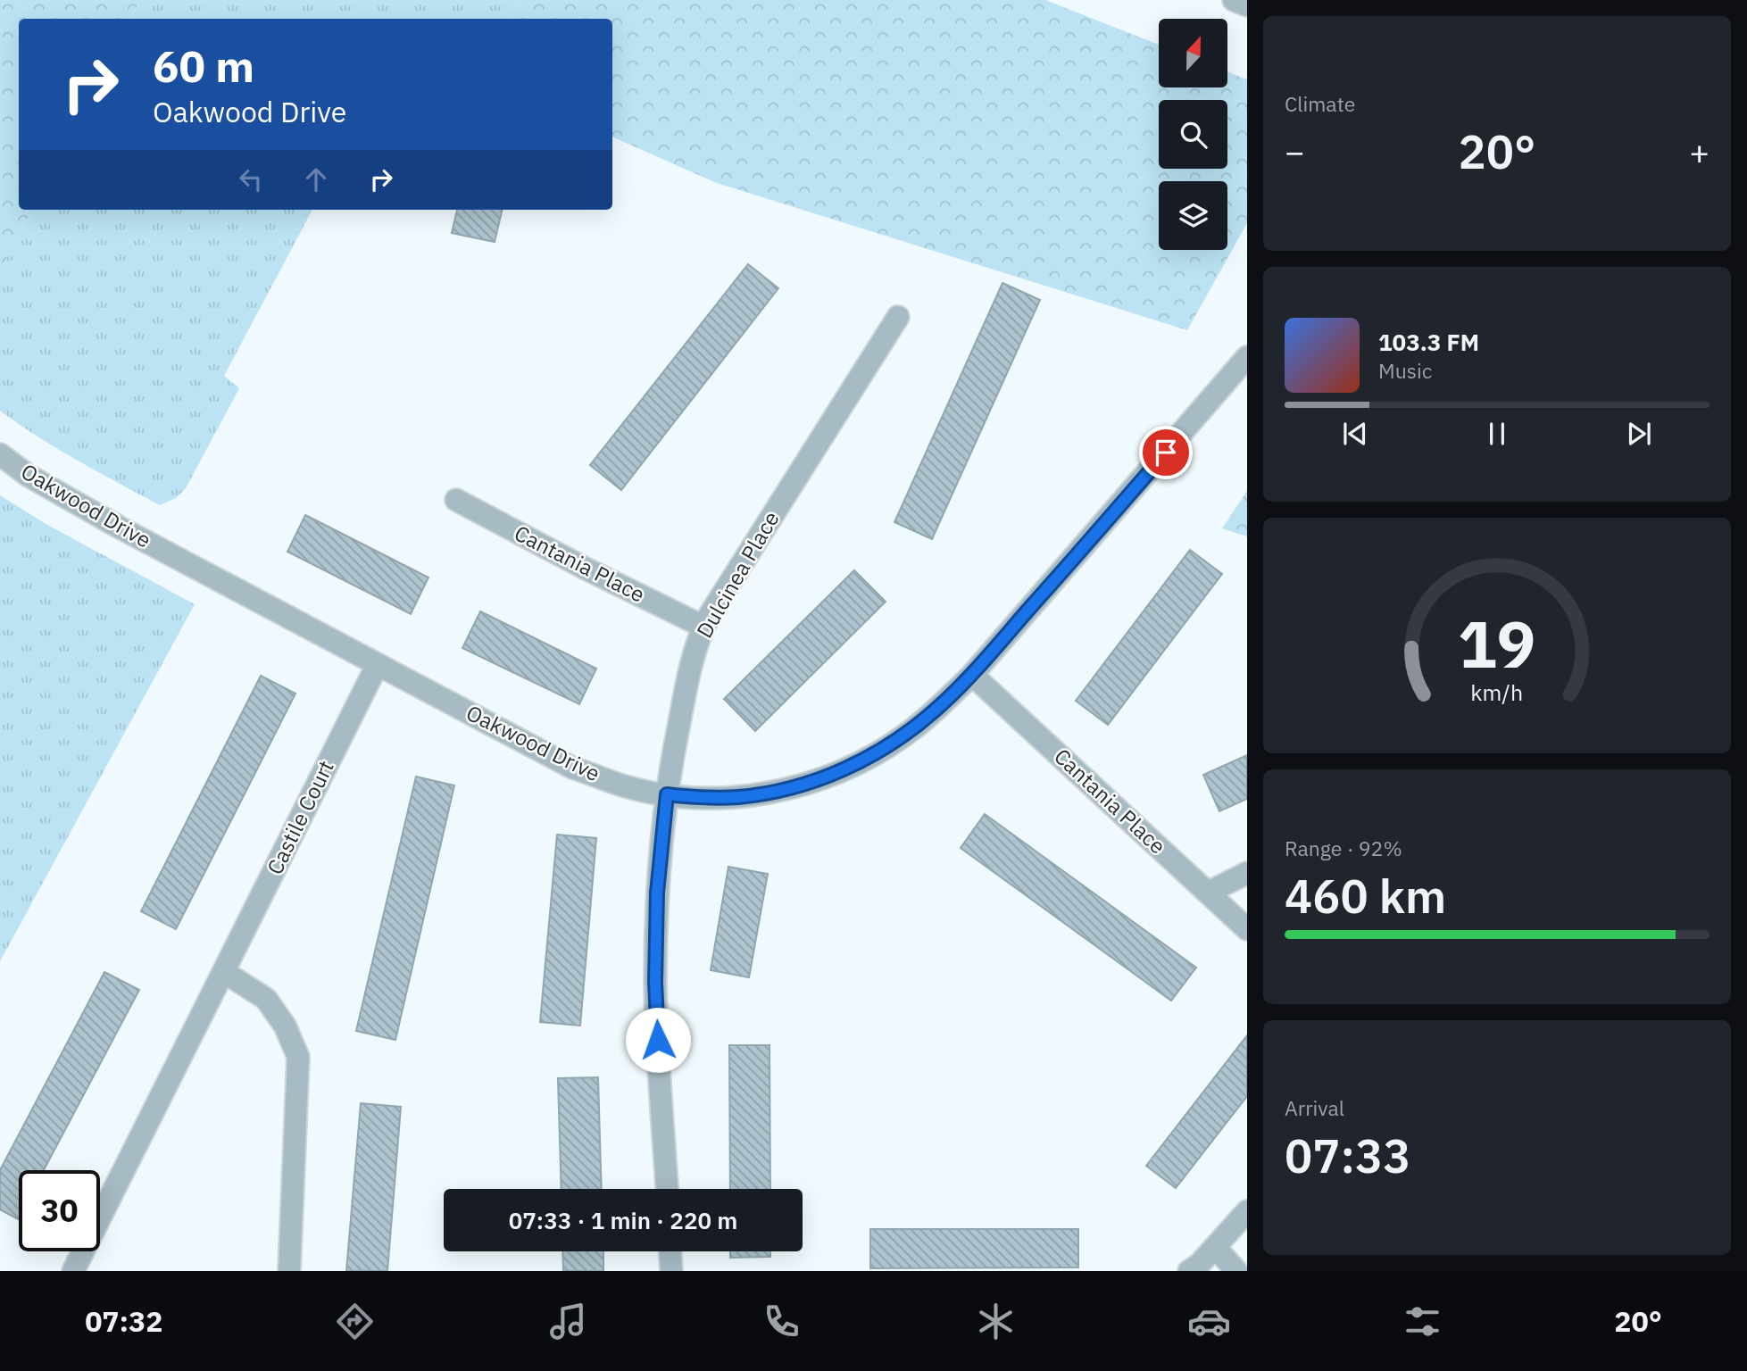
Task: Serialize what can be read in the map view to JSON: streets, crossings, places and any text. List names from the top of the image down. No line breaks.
{"streets":{"street":["Oakwood Drive","Cantania Place","Dulcinea Place","Castile Court"]},"crossings":[["Oakwood Drive","Cantania Place"],["Oakwood Drive","Dulcinea Place"],["Oakwood Drive","Castile Court"],["Cantania Place","Dulcinea Place"]],"north":"top","page":{"tile":["Climate",["Range · 92%","460 km"],["Arrival","07:33"]],"turn":["60 m","Oakwood Drive"],"heat":["−","20°","+"],"song":["103.3 FM","Music"],"limit":"30","trip":"07:33 · 1 min · 220 m","tabs":["07:32","20°"],"gauge":["19","km/h"]}}
